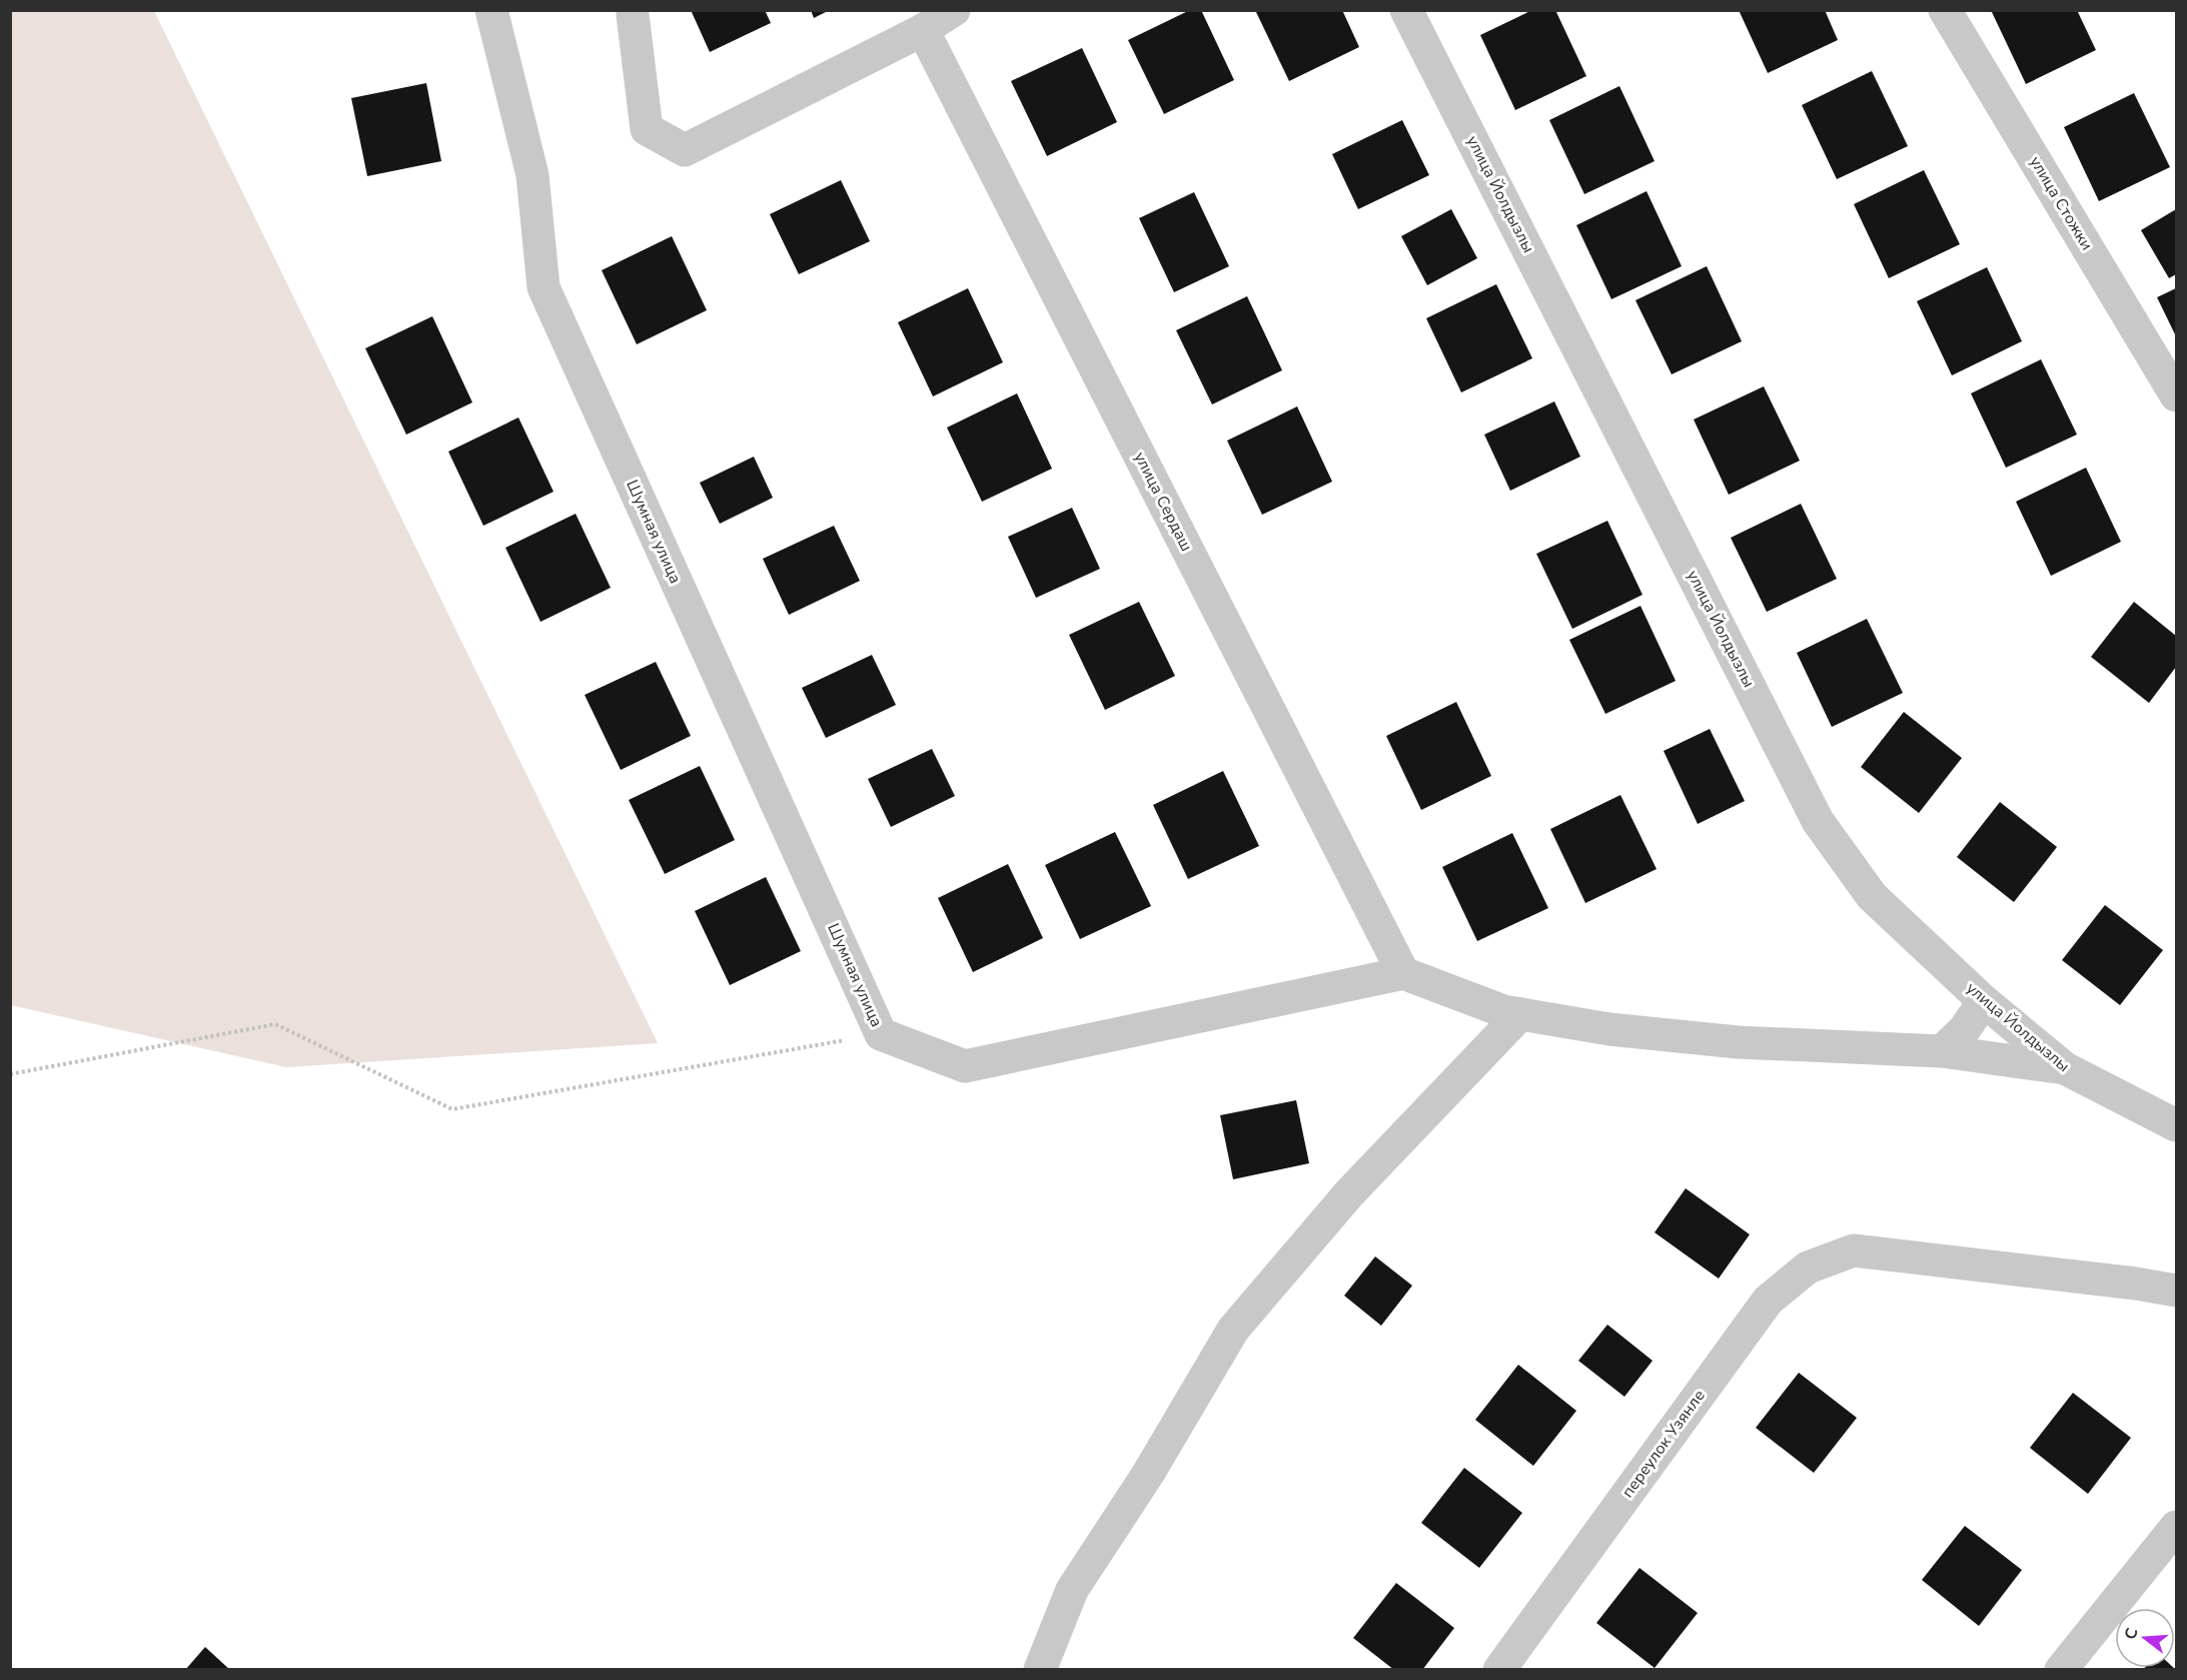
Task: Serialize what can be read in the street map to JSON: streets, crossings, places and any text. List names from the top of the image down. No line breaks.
{"streets":{"street":["улица Йолдызлы","улица Стожки","улица Сердаш","Шумная улица","переулок Узянле"]},"north":"left"}
